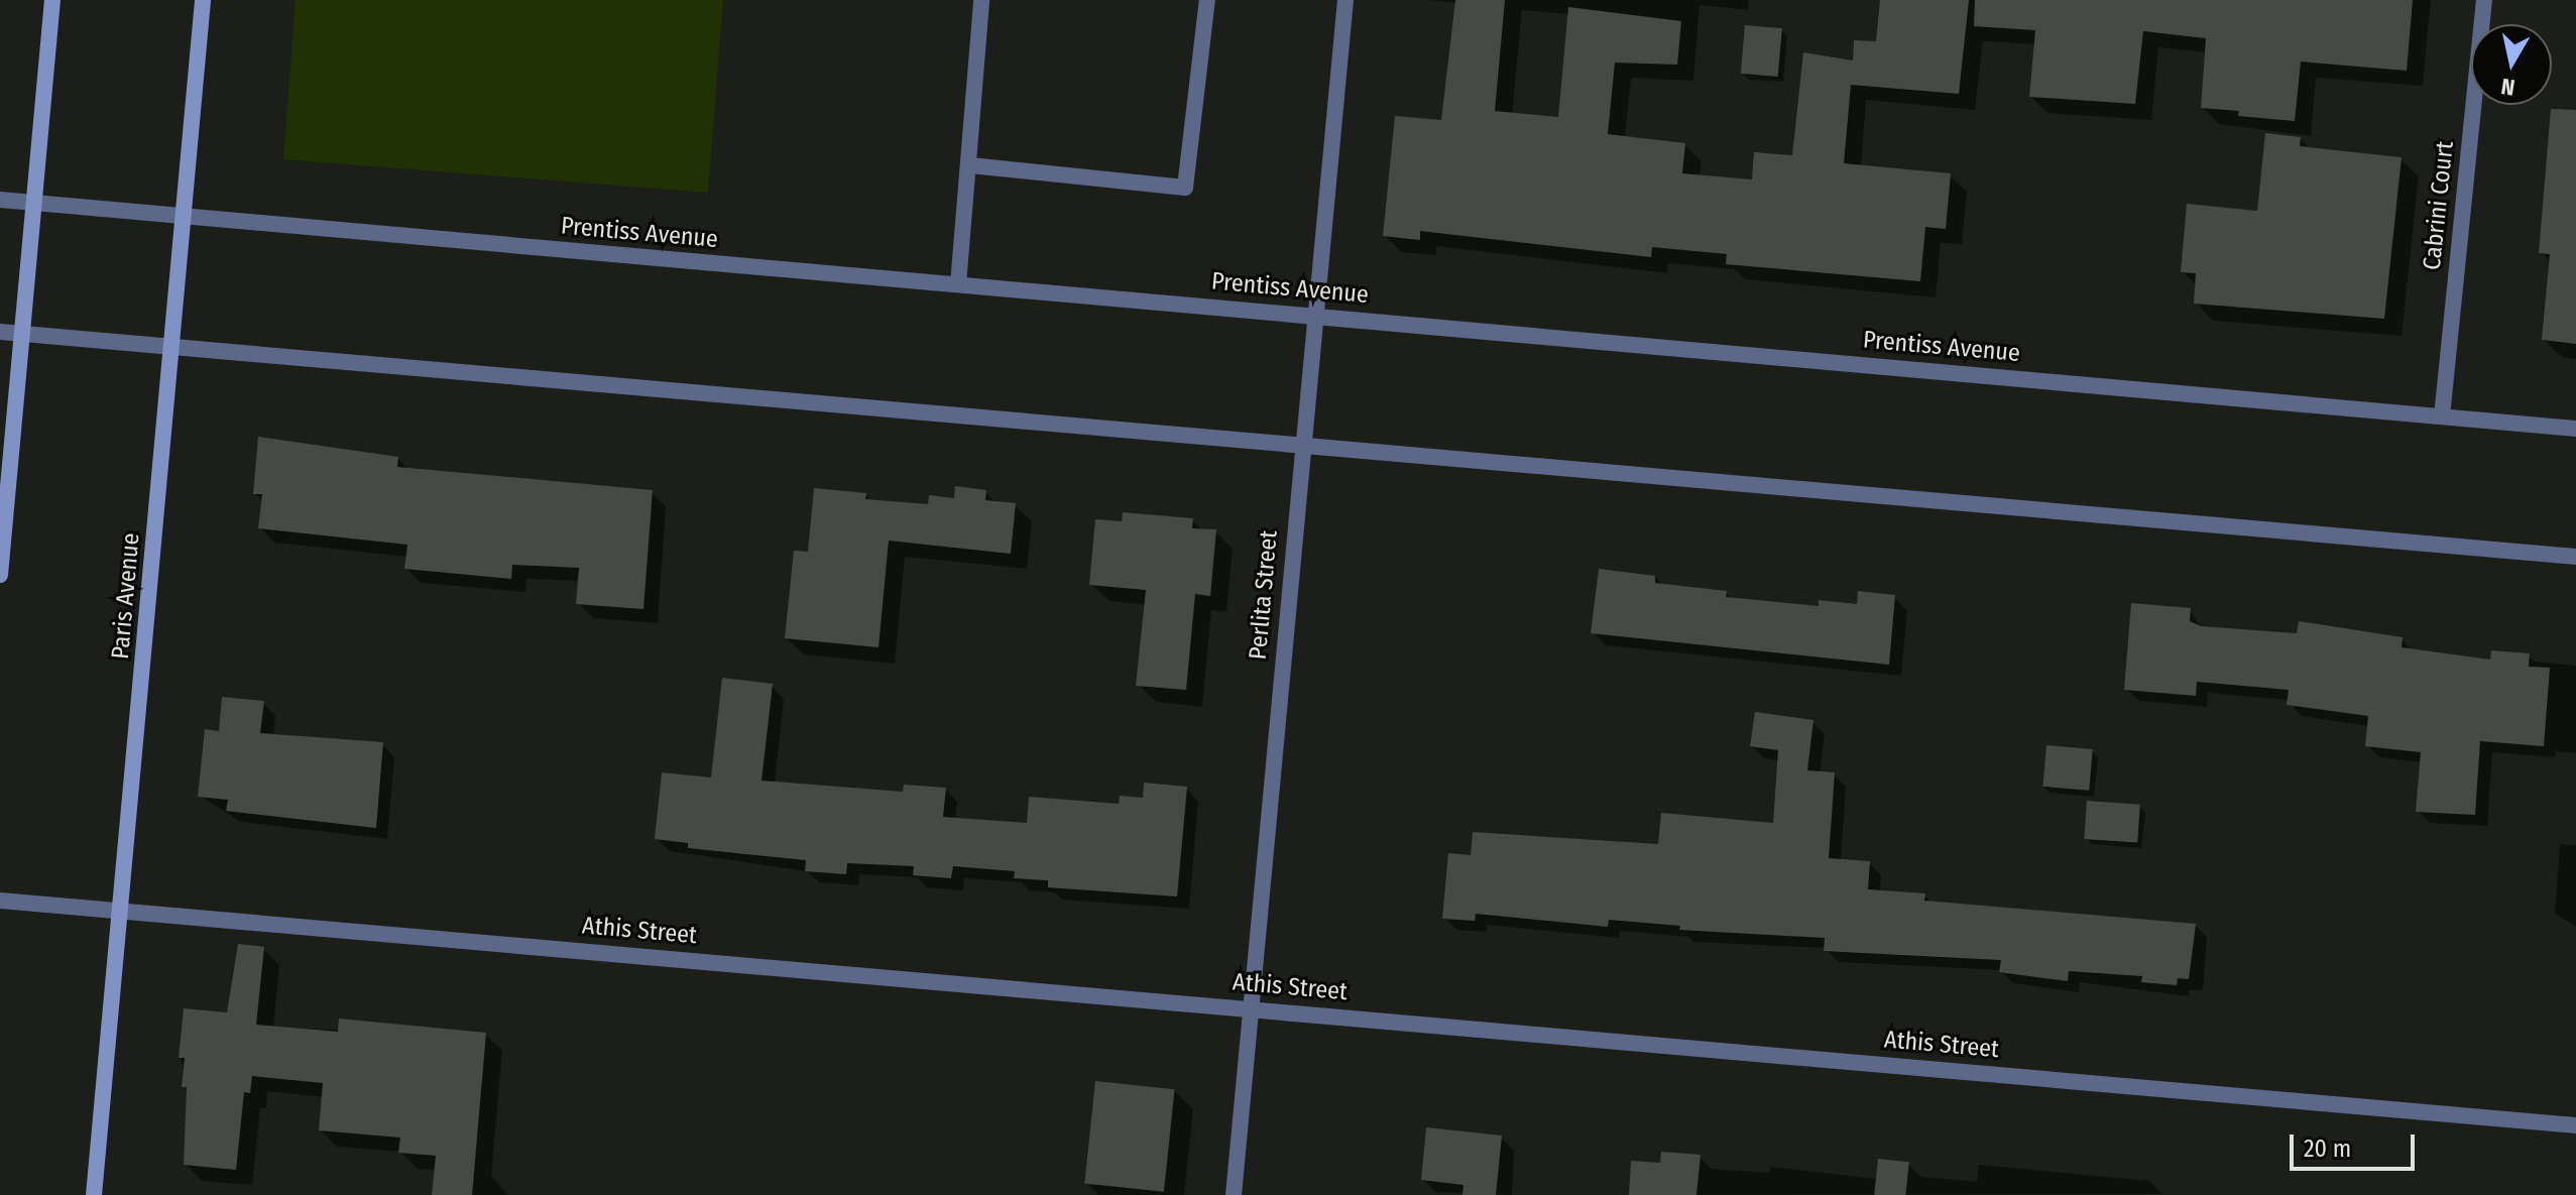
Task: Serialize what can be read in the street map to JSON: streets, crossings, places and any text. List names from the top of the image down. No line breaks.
{"streets":{"street":["Cabrini Court","Prentiss Avenue","Perlita Street","Paris Avenue","Athis Street"]},"crossings":[["Cabrini Court","Prentiss Avenue"],["Prentiss Avenue","Perlita Street"],["Prentiss Avenue","Paris Avenue"],["Perlita Street","Athis Street"],["Paris Avenue","Athis Street"]],"scale_bar":"20 m","north":"bottom"}
